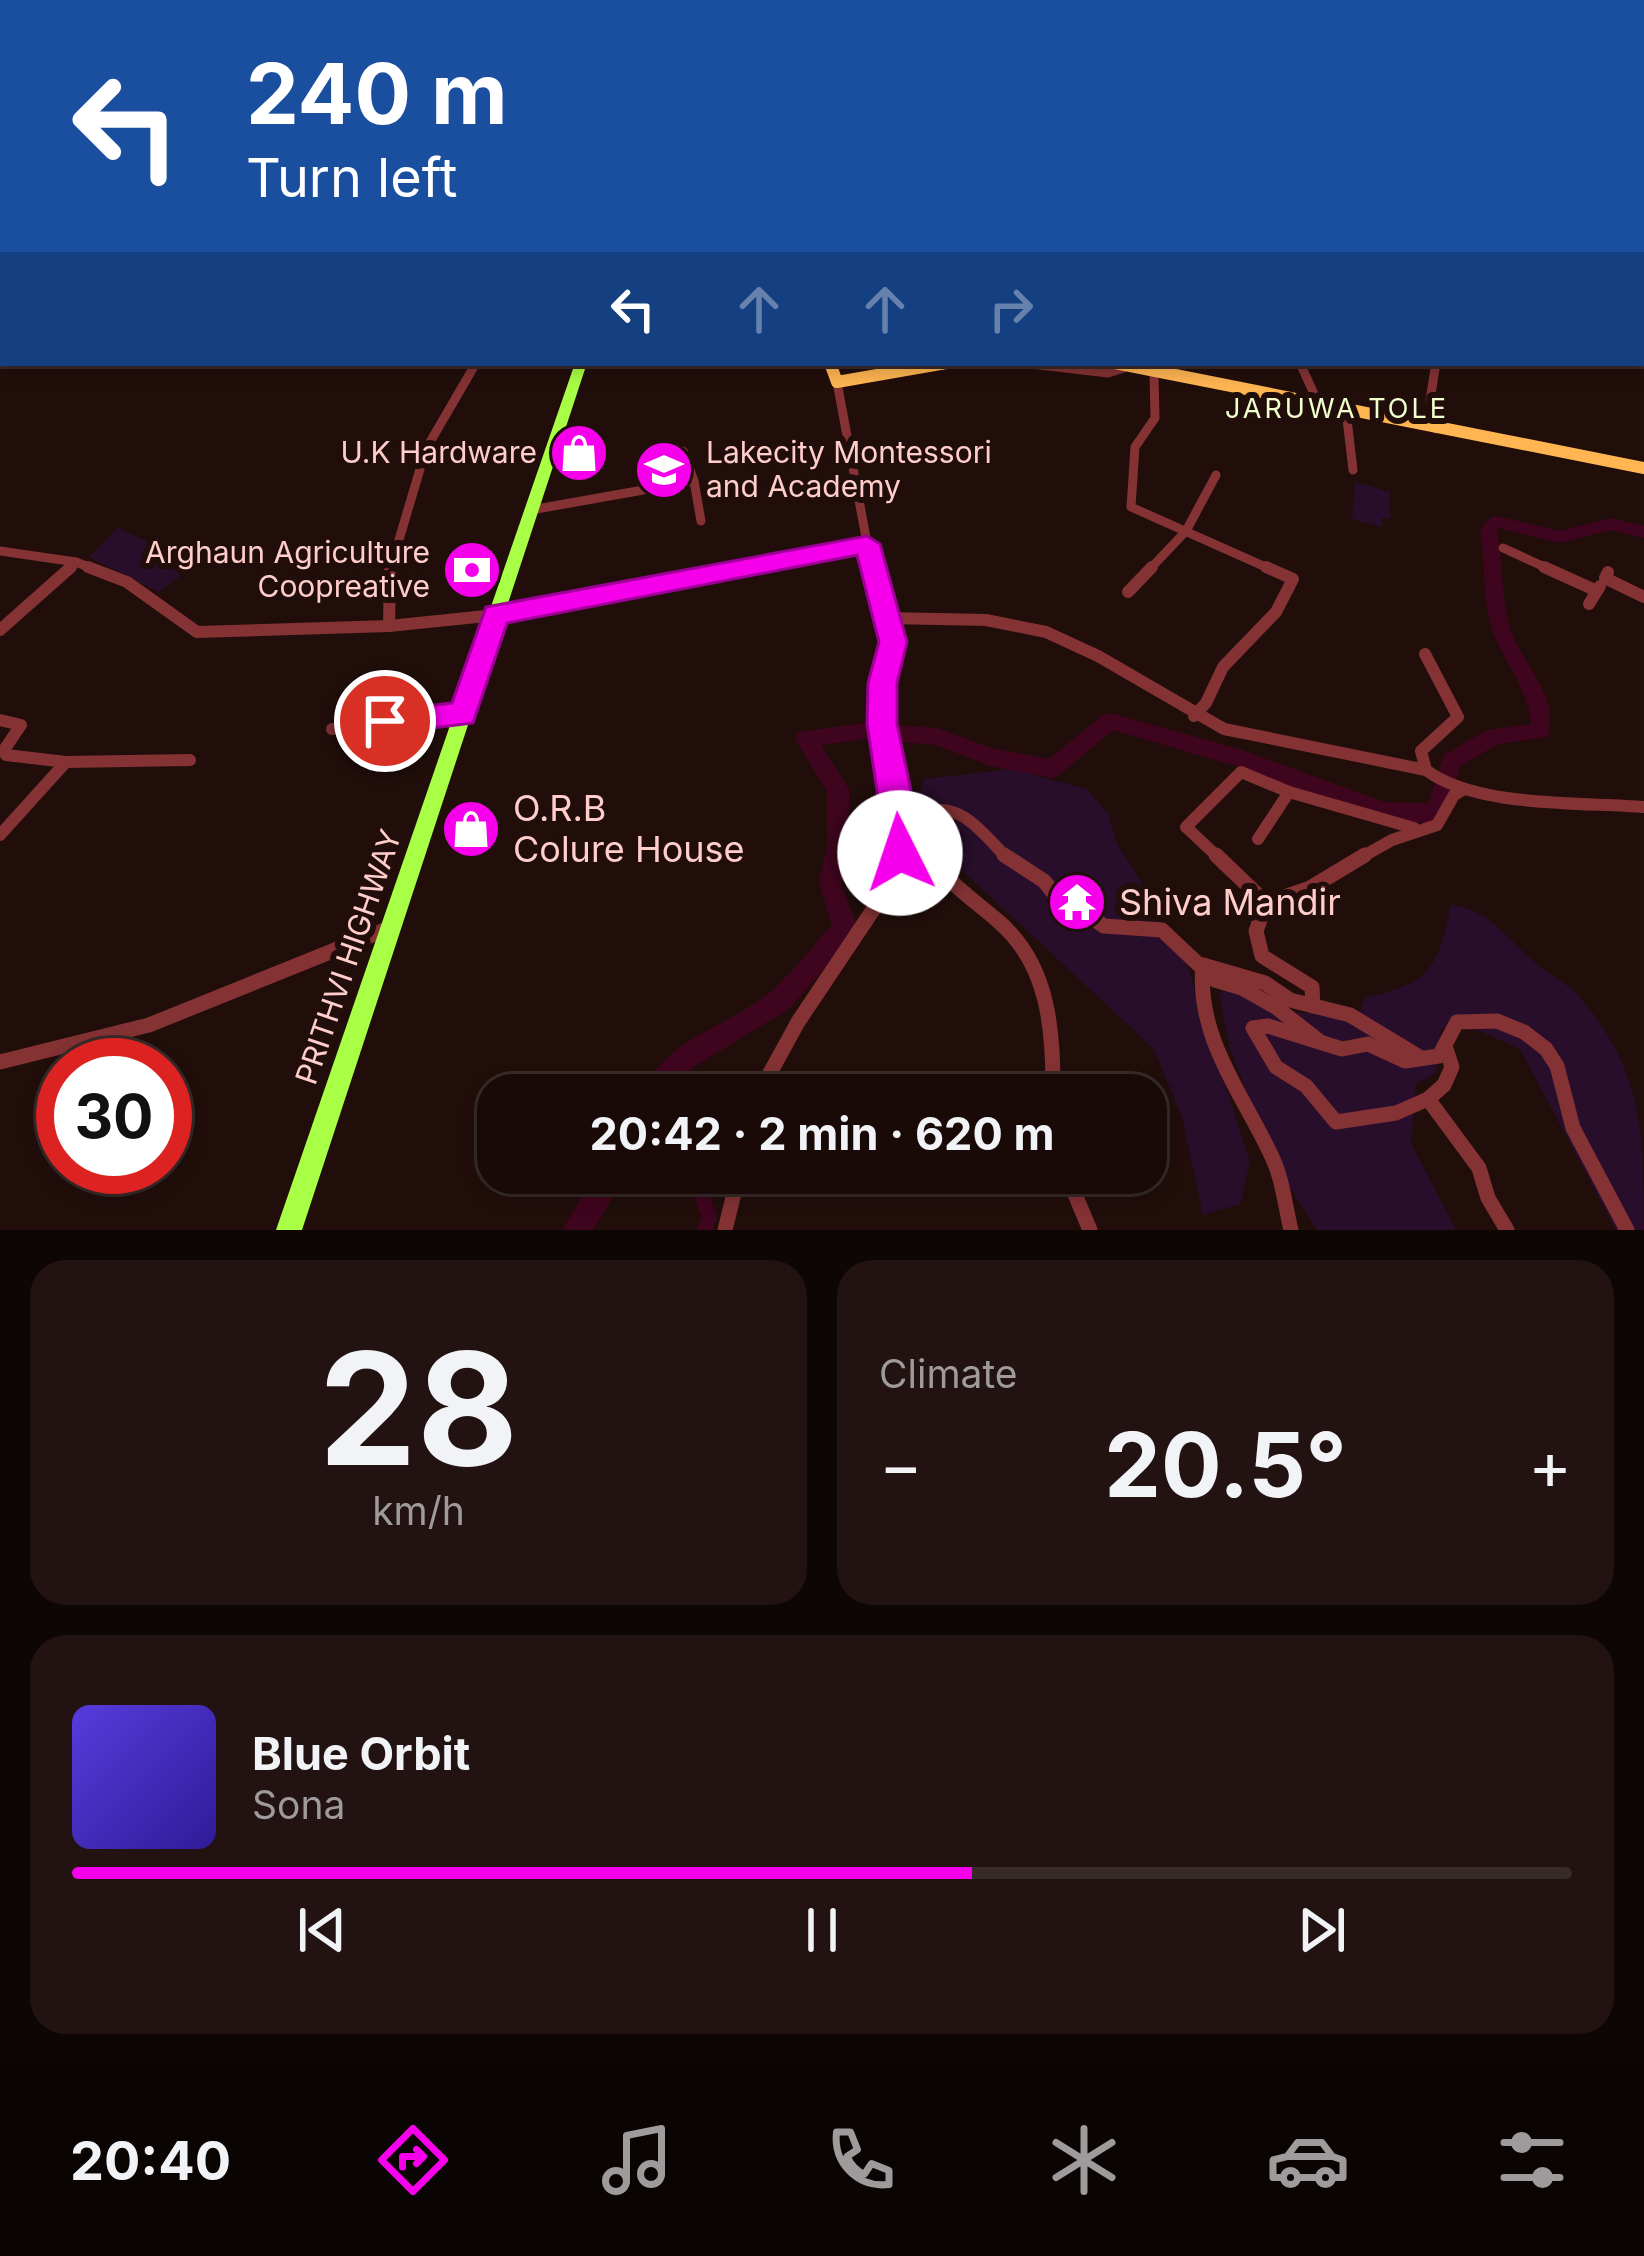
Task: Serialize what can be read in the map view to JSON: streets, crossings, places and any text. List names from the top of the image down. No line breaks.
{"streets":{"highway":["PRITHVI HIGHWAY"]},"districts":["JARUWA TOLE"],"places":{"shop":["U.K Hardware","O.R.B Colure House"],"school or university":["Lakecity Montessori and Academy"],"bank":["Arghaun Agriculture Coopreative"],"temple":["Shiva Mandir"]},"page":{"turn":["240 m","Turn left"],"limit":"30","trip":"20:42 · 2 min · 620 m","tile":[["28","km/h"],"Climate"],"heat":["−","20.5°","+"],"song":["Blue Orbit","Sona"],"tabs":"20:40"}}
